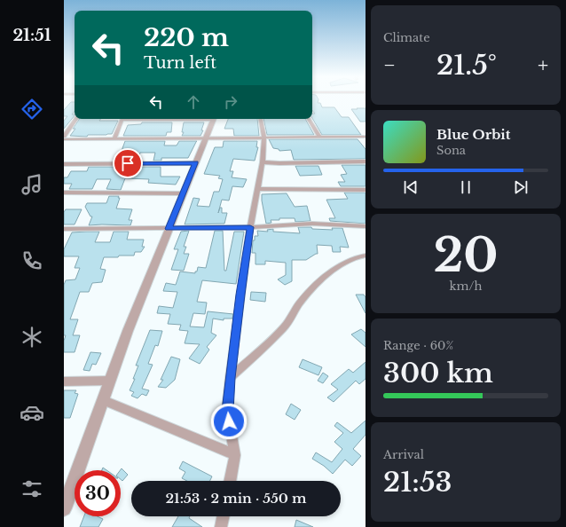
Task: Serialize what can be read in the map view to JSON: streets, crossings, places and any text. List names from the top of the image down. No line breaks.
{"page":{"tabs":"21:51","tile":["Climate",["20","km/h"],["Range · 60%","300 km"],["Arrival","21:53"]],"turn":["220 m","Turn left"],"heat":["−","21.5°","+"],"song":["Blue Orbit","Sona"],"limit":"30","trip":"21:53 · 2 min · 550 m"}}
